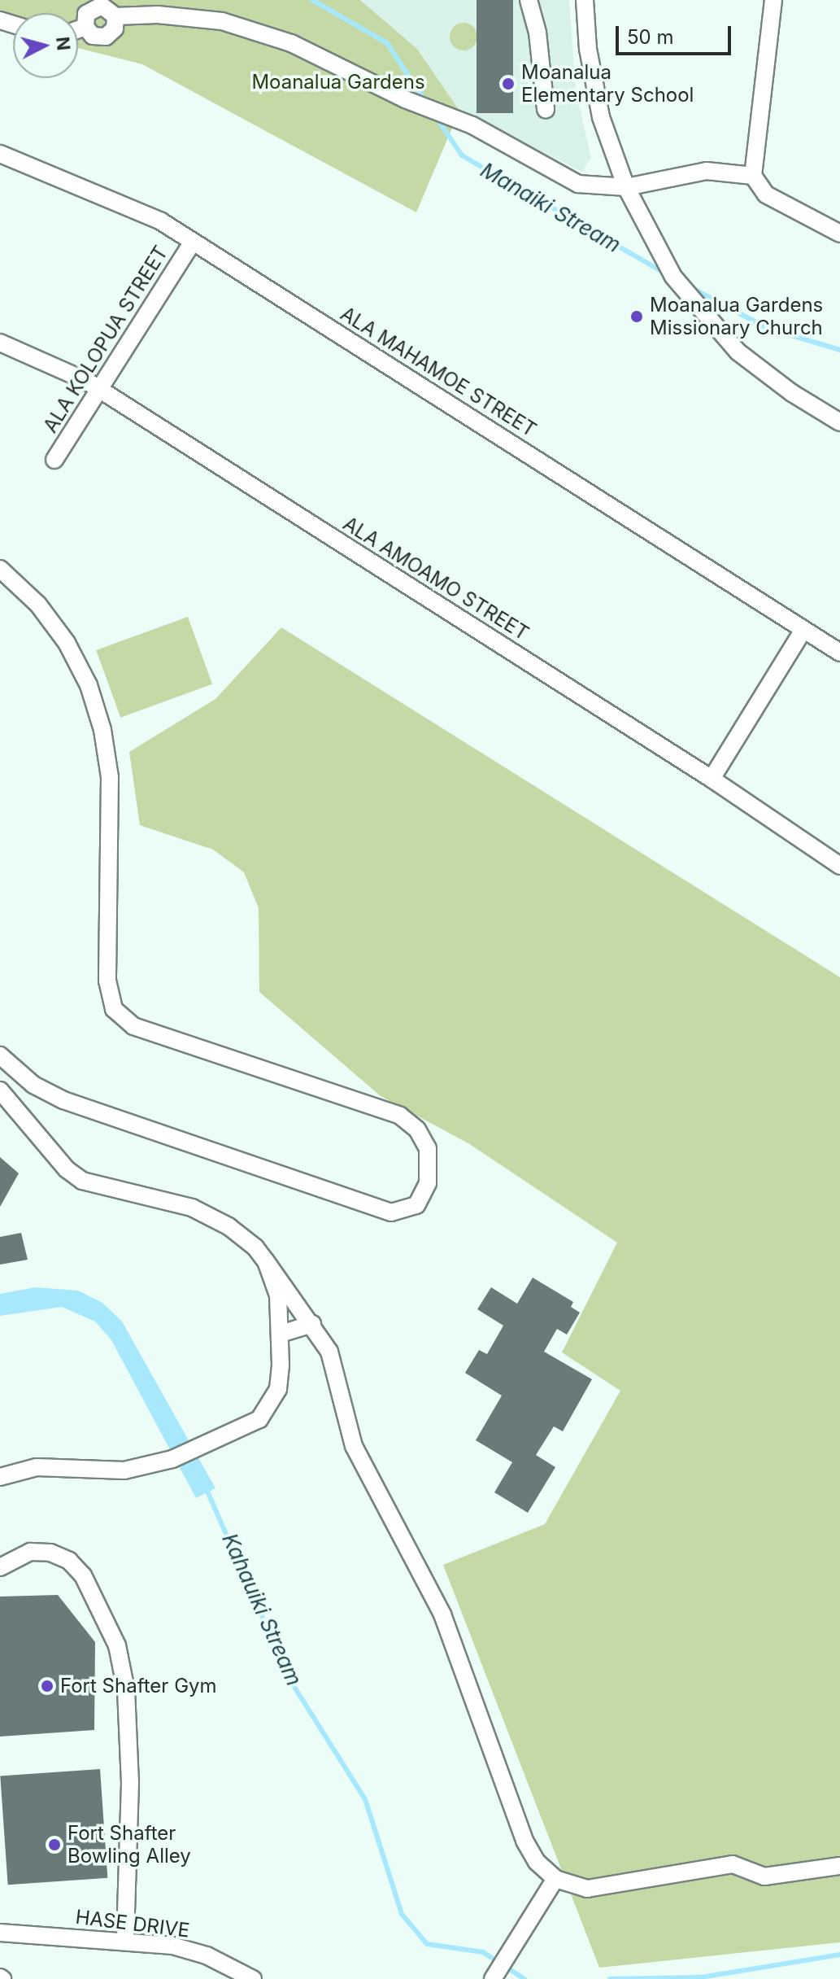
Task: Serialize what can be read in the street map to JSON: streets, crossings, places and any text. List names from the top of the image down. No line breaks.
{"streets":{"street":["ALA KOLOPUA STREET","ALA MAHAMOE STREET","ALA AMOAMO STREET","HASE DRIVE"]},"crossings":[["ALA KOLOPUA STREET","ALA MAHAMOE STREET"],["ALA KOLOPUA STREET","ALA AMOAMO STREET"]],"water":["Manaiki Stream","Kahauiki Stream"],"parks":["Moanalua Gardens"],"places":["Moanalua Elementary School","Moanalua Gardens Missionary Church","Fort Shafter Gym","Fort Shafter Bowling Alley"],"scale_bar":"50 m","north":"right"}
